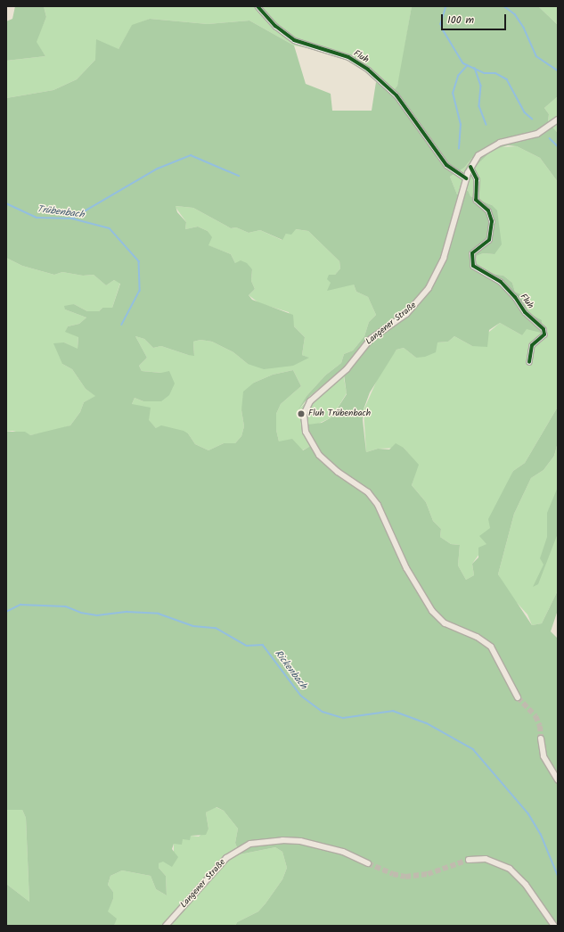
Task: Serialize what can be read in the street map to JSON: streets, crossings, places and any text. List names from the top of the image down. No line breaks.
{"streets":{"main road":["Langener Straße"],"street":["Fluh"]},"crossings":[["Fluh","Langener Straße"]],"water":["Trübenbach","Rickenbach"],"places":["Fluh Trübenbach"],"scale_bar":"100 m"}
